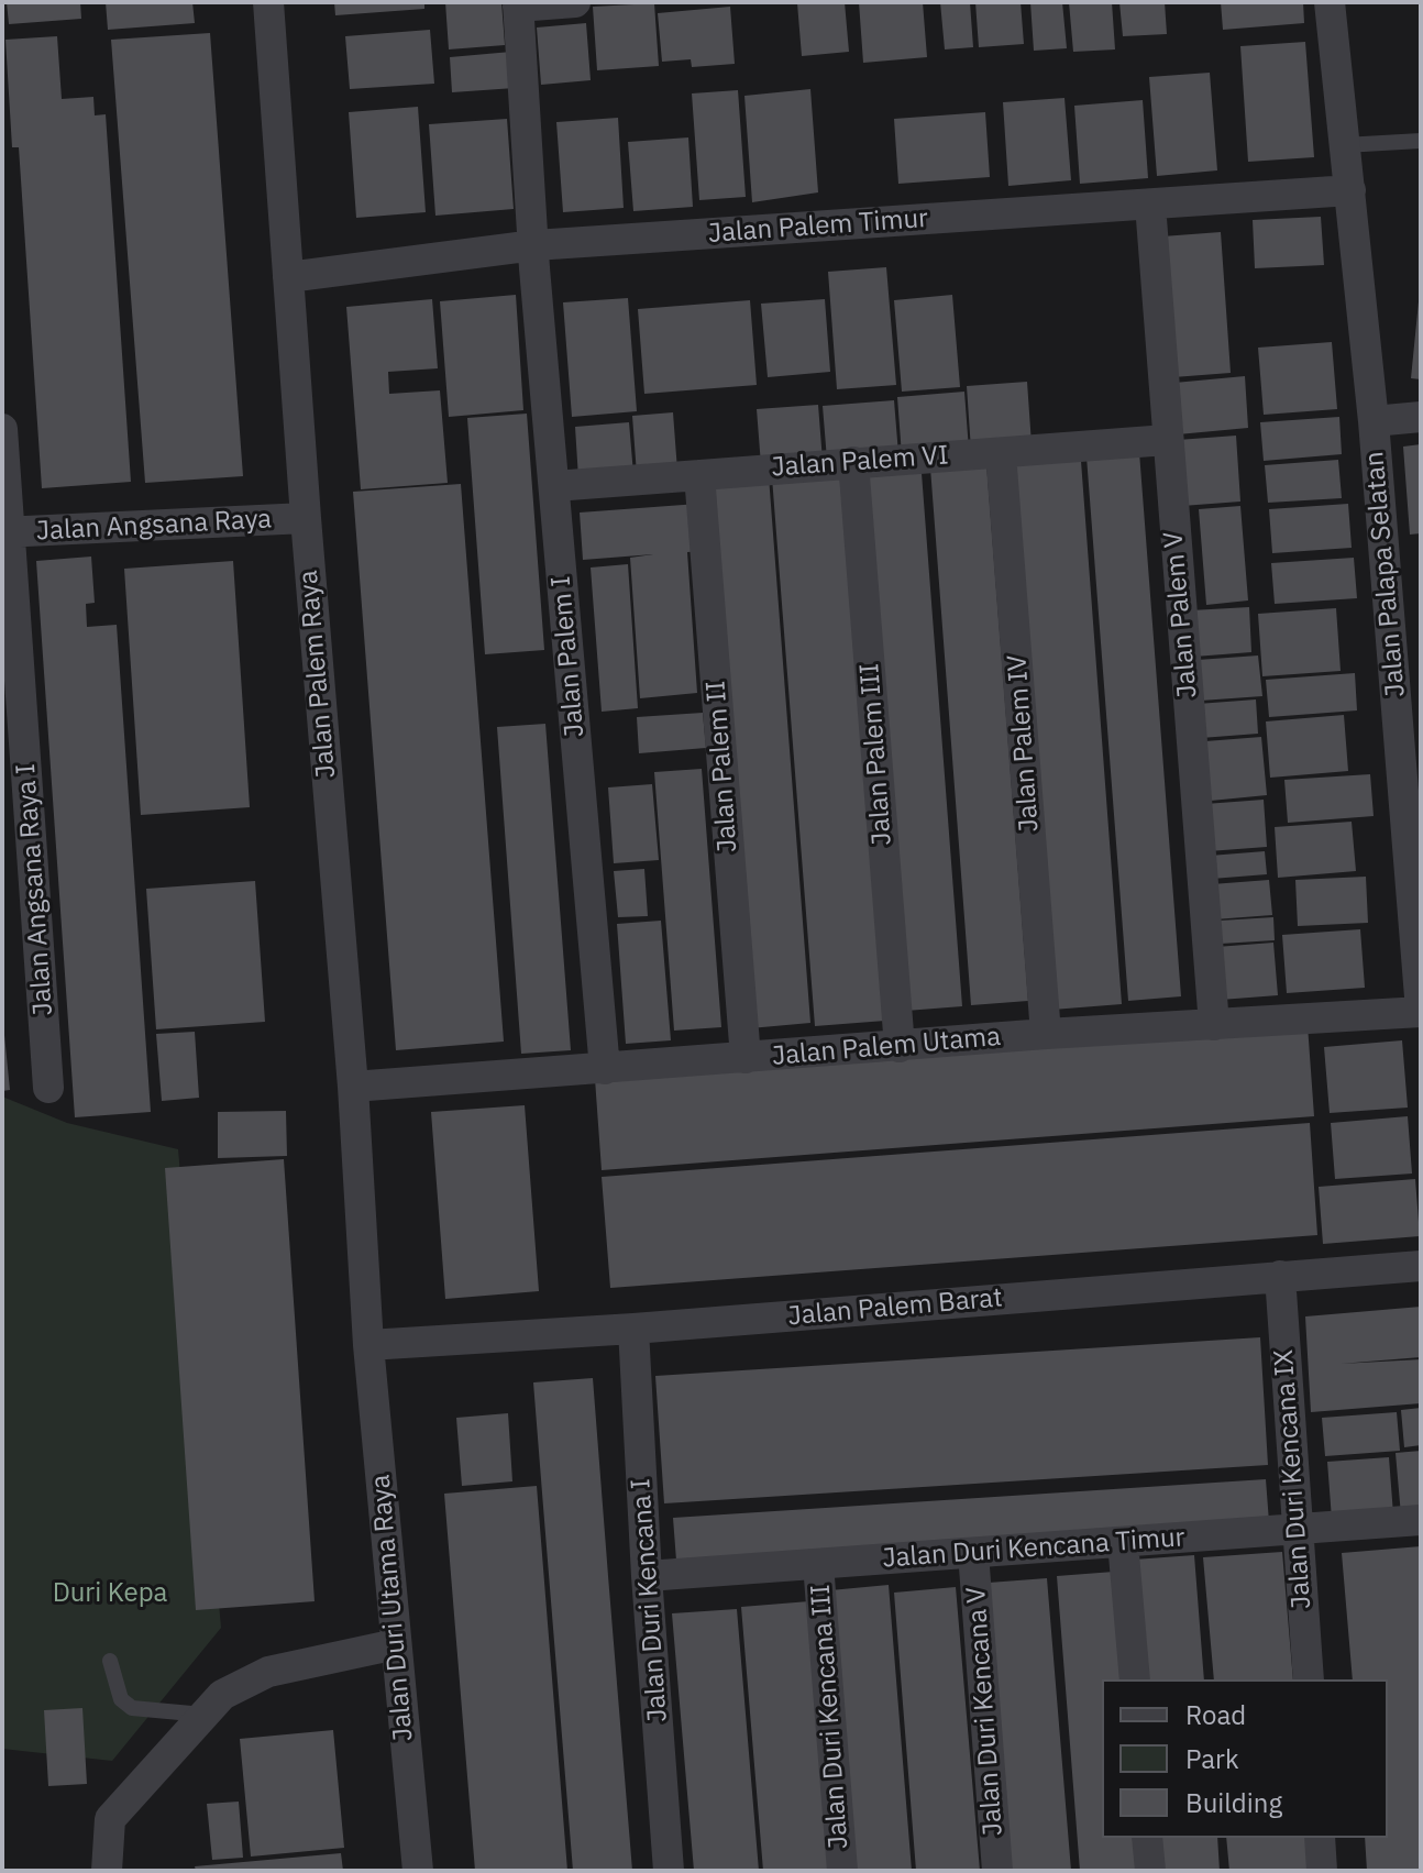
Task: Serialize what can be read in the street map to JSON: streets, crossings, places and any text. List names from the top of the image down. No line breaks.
{"streets":{"street":["Jalan Palem Timur","Jalan Palem VI","Jalan Angsana Raya","Jalan Palapa Selatan","Jalan Palem V","Jalan Palem I","Jalan Palem Raya","Jalan Palem IV","Jalan Palem III","Jalan Palem II","Jalan Angsana Raya I","Jalan Palem Utama","Jalan Palem Barat","Jalan Duri Kencana IX","Jalan Duri Kencana Timur","Jalan Duri Kencana I","Jalan Duri Utama Raya","Jalan Duri Kencana V","Jalan Duri Kencana III"]},"crossings":[["Jalan Palem Timur","Jalan Palapa Selatan"],["Jalan Palem Timur","Jalan Palem V"],["Jalan Palem Timur","Jalan Palem I"],["Jalan Palem Timur","Jalan Palem Raya"],["Jalan Palem VI","Jalan Palem V"],["Jalan Palem VI","Jalan Palem I"],["Jalan Palem VI","Jalan Palem IV"],["Jalan Palem VI","Jalan Palem III"],["Jalan Palem VI","Jalan Palem II"],["Jalan Angsana Raya","Jalan Palem Raya"],["Jalan Angsana Raya","Jalan Angsana Raya I"],["Jalan Palapa Selatan","Jalan Palem Utama"],["Jalan Palem V","Jalan Palem Utama"],["Jalan Palem I","Jalan Palem Utama"],["Jalan Palem Raya","Jalan Palem Utama"],["Jalan Palem Raya","Jalan Palem Barat"],["Jalan Palem Raya","Jalan Duri Utama Raya"],["Jalan Palem IV","Jalan Palem Utama"],["Jalan Palem III","Jalan Palem Utama"],["Jalan Palem II","Jalan Palem Utama"],["Jalan Palem Barat","Jalan Duri Kencana IX"],["Jalan Palem Barat","Jalan Duri Kencana I"],["Jalan Palem Barat","Jalan Duri Utama Raya"],["Jalan Duri Kencana IX","Jalan Duri Kencana Timur"],["Jalan Duri Kencana Timur","Jalan Duri Kencana I"],["Jalan Duri Kencana Timur","Jalan Duri Kencana V"],["Jalan Duri Kencana Timur","Jalan Duri Kencana III"]],"parks":["Duri Kepa"],"legend":["Road","Park","Building"]}
